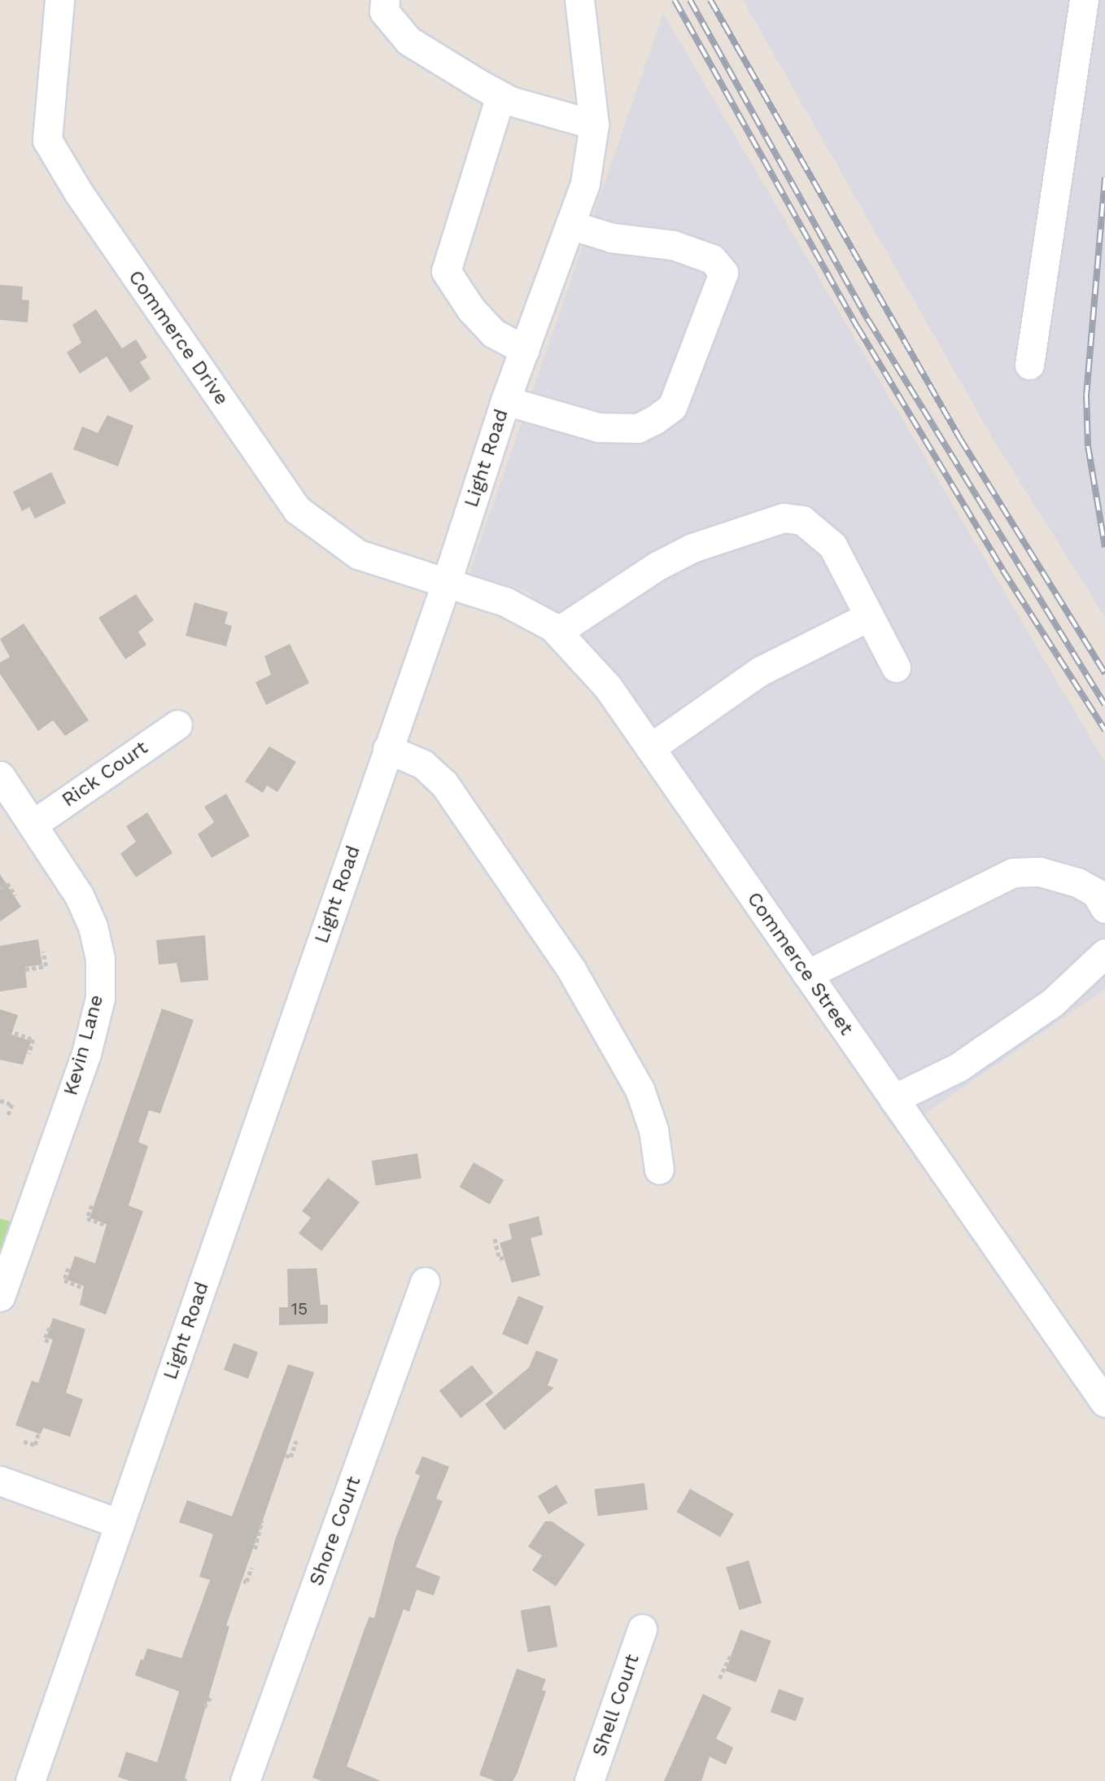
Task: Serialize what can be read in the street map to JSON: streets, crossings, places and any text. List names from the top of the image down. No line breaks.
{"streets":{"street":["Commerce Drive","Light Road","Rick Court","Commerce Street","Kevin Lane","Shore Court","Shell Court"]},"crossings":[["Commerce Drive","Light Road"],["Commerce Drive","Commerce Street"],["Light Road","Commerce Street"],["Rick Court","Kevin Lane"]],"house_numbers":["15"]}
